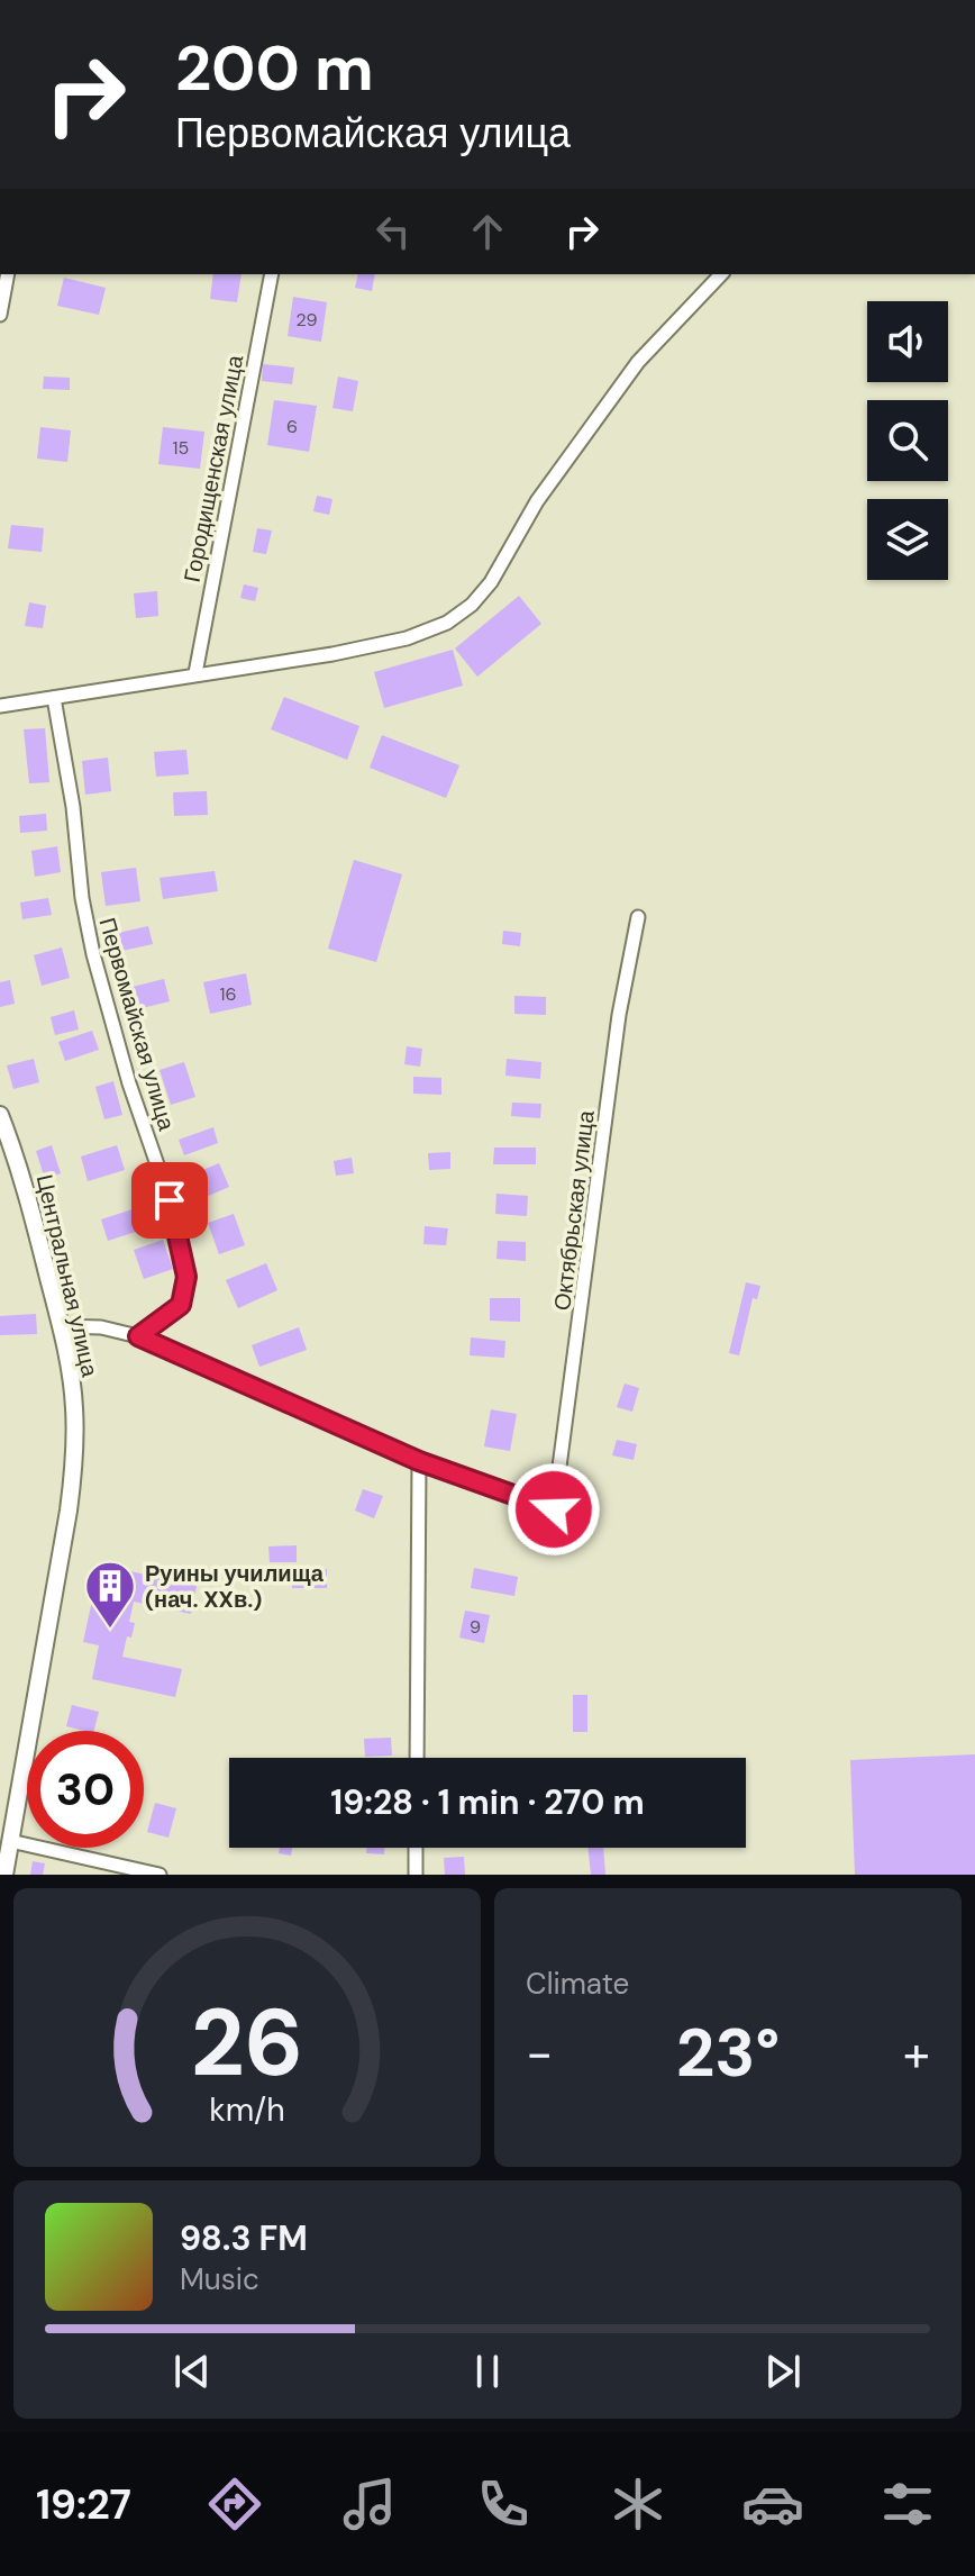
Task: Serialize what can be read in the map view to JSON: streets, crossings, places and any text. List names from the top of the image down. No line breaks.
{"streets":{"street":["Городищенская улица","Первомайская улица","Октябрьская улица","Центральная улица"]},"places":{"building":["Руины училища (нач. XXв.)"]},"house_numbers":["29","6","15","16","9"],"page":{"turn":["200 m","Первомайская улица"],"limit":"30","trip":"19:28 · 1 min · 270 m","tile":"Climate","heat":["−","23°","+"],"song":["98.3 FM","Music"],"tabs":"19:27","gauge":["26","km/h"]}}
